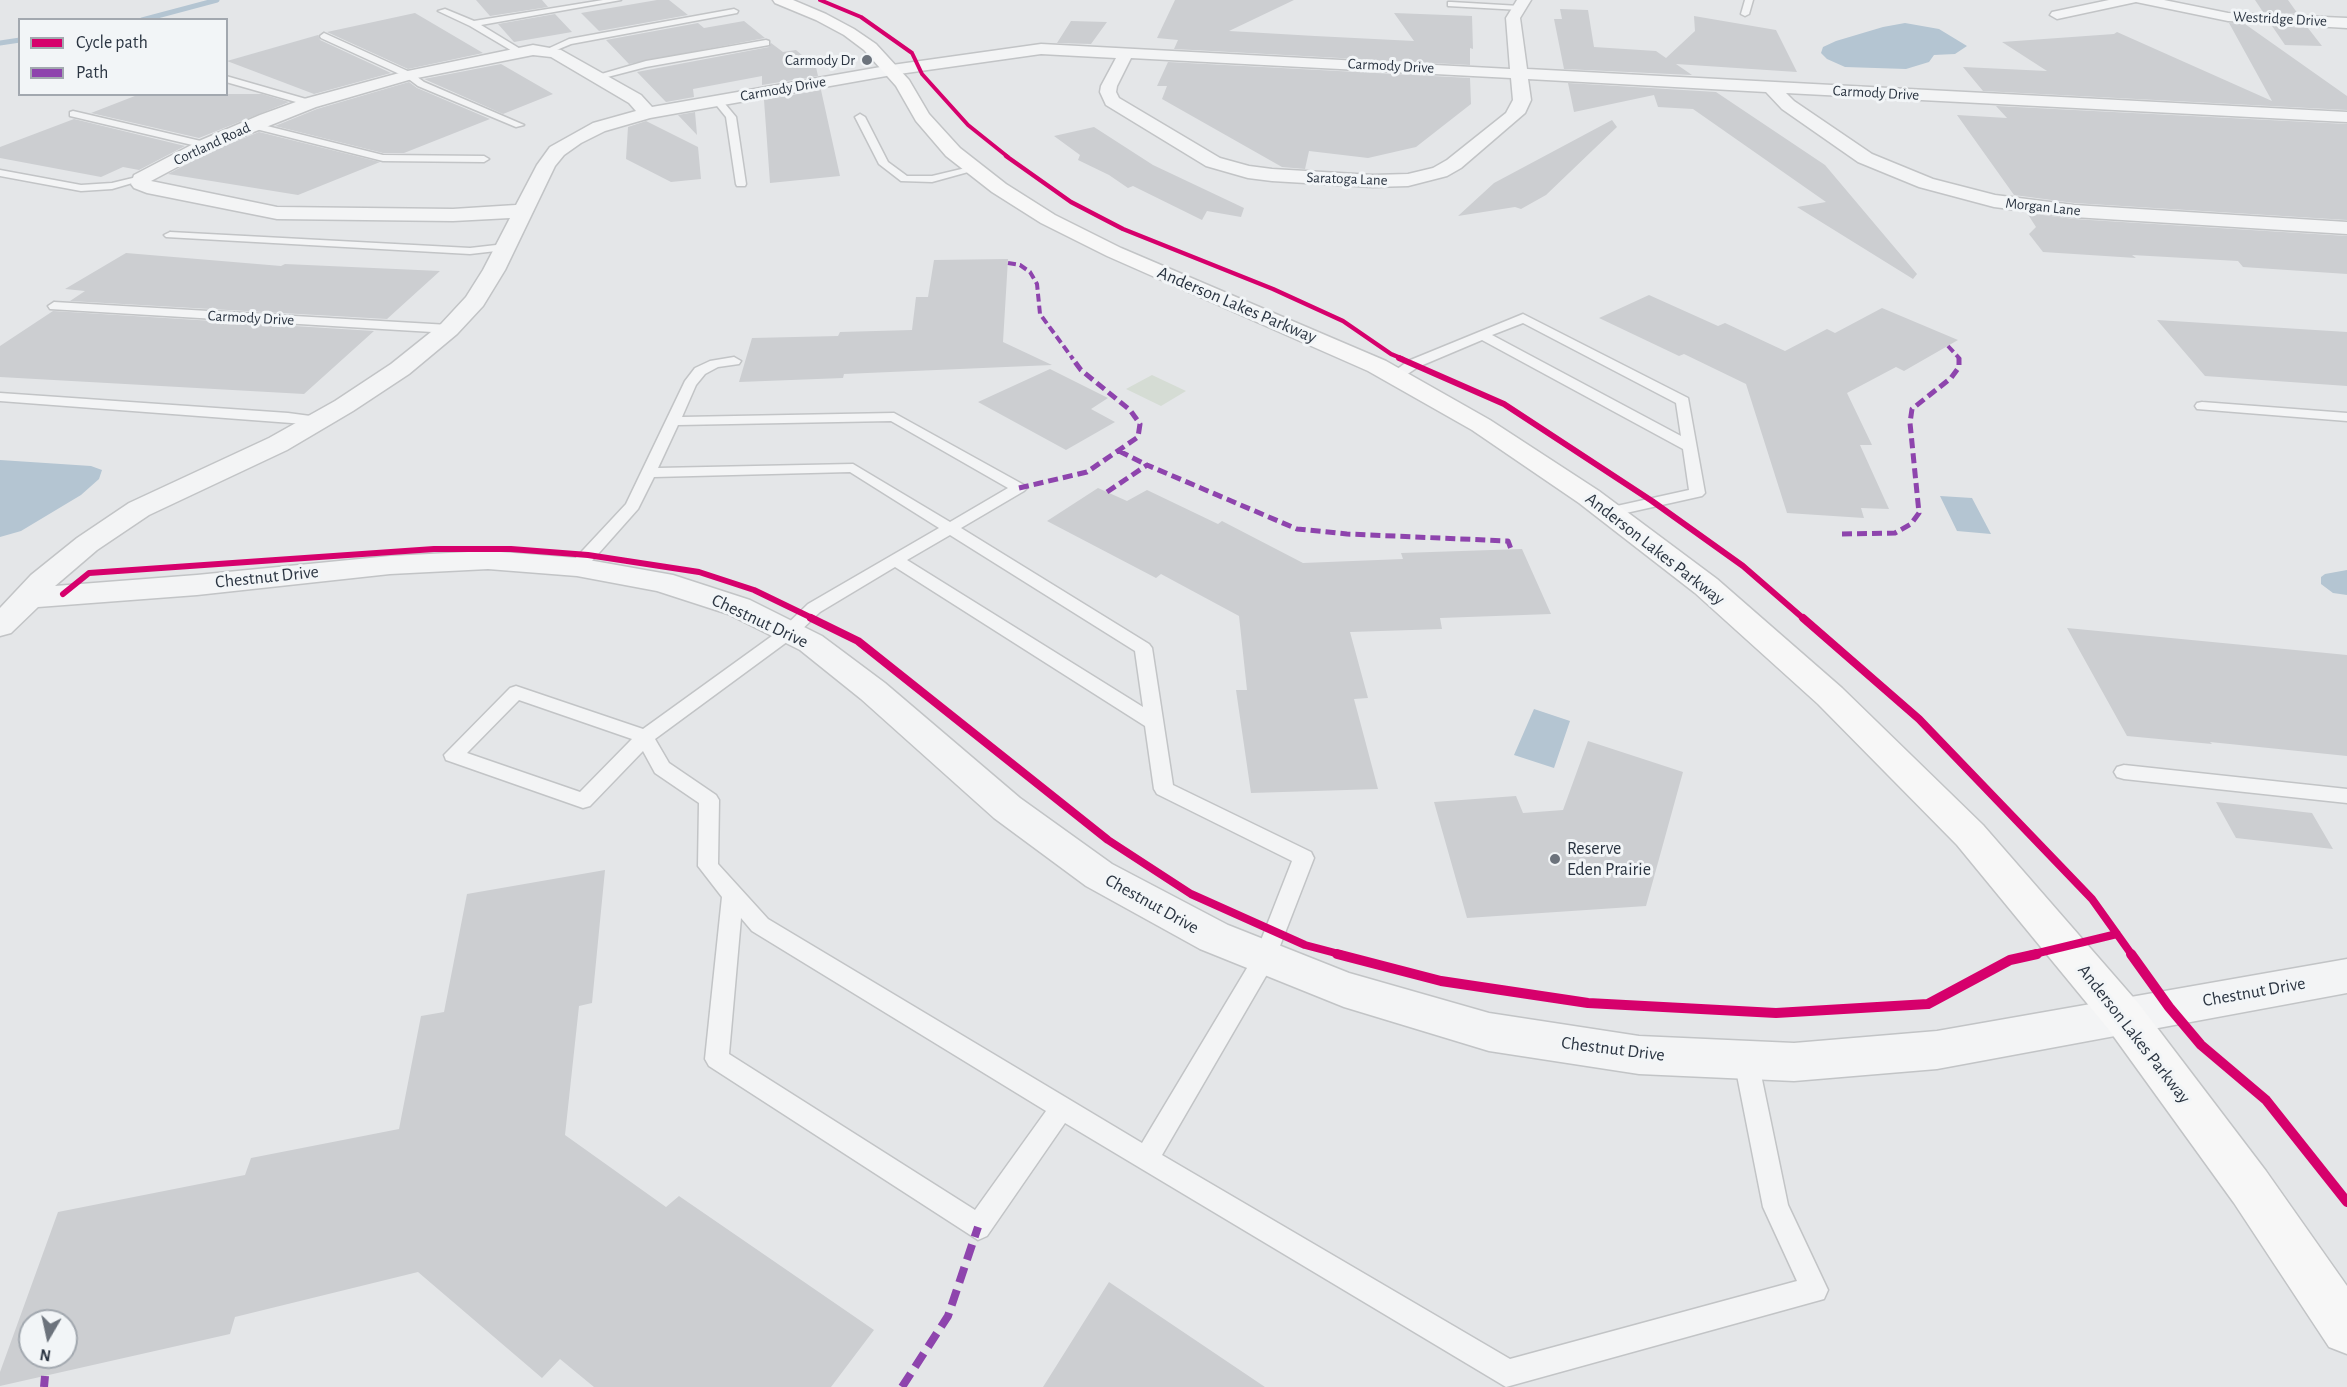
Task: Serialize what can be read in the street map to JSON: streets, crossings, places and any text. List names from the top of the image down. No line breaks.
{"streets":{"street":["Westridge Drive","Carmody Drive","Cortland Road","Saratoga Lane","Morgan Lane","Anderson Lakes Parkway","Chestnut Drive"]},"crossings":[["Carmody Drive","Cortland Road"],["Carmody Drive","Saratoga Lane"],["Carmody Drive","Morgan Lane"],["Carmody Drive","Anderson Lakes Parkway"],["Carmody Drive","Chestnut Drive"],["Anderson Lakes Parkway","Chestnut Drive"]],"places":["Carmody Dr","Reserve Eden Prairie"],"legend":["Cycle path","Path"],"north":"bottom"}
